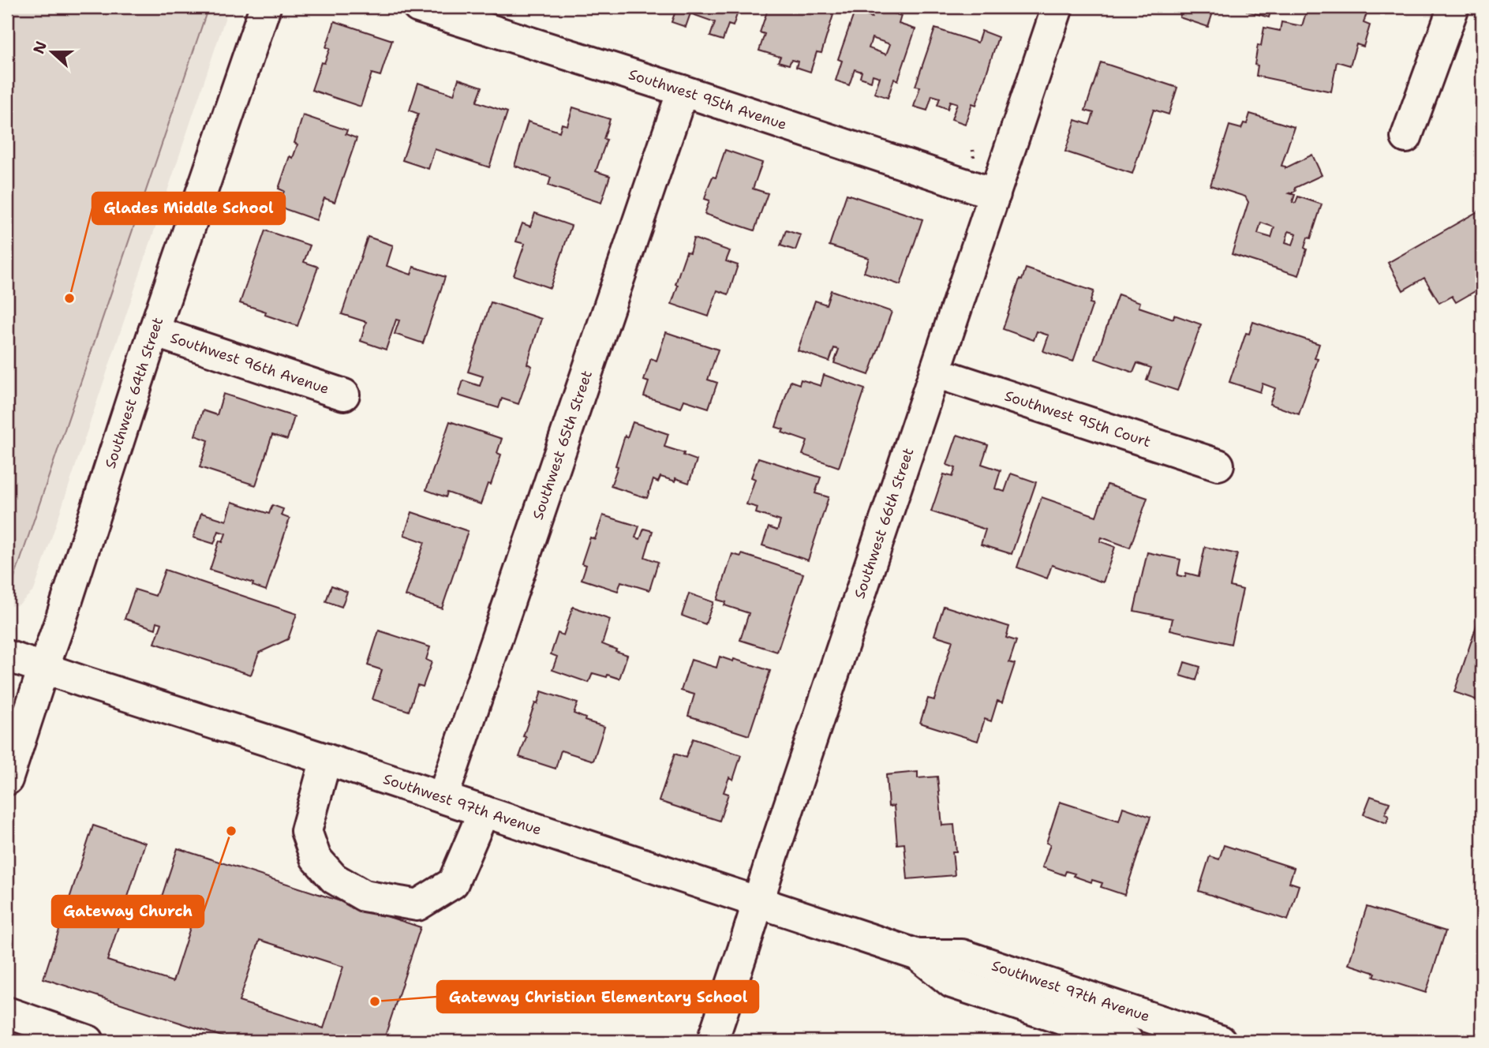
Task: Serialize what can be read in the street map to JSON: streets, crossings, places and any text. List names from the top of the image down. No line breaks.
{"streets":{"street":["Southwest 95th Avenue","Southwest 96th Avenue","Southwest 64th Street","Southwest 95th Court","Southwest 65th Street","Southwest 66th Street","Southwest 97th Avenue"]},"crossings":[["Southwest 95th Avenue","Southwest 65th Street"],["Southwest 95th Avenue","Southwest 66th Street"],["Southwest 96th Avenue","Southwest 64th Street"],["Southwest 64th Street","Southwest 97th Avenue"],["Southwest 95th Court","Southwest 66th Street"],["Southwest 65th Street","Southwest 97th Avenue"],["Southwest 66th Street","Southwest 97th Avenue"]],"places":["Glades Middle School","Gateway Church","Gateway Christian Elementary School"],"north":"left"}
